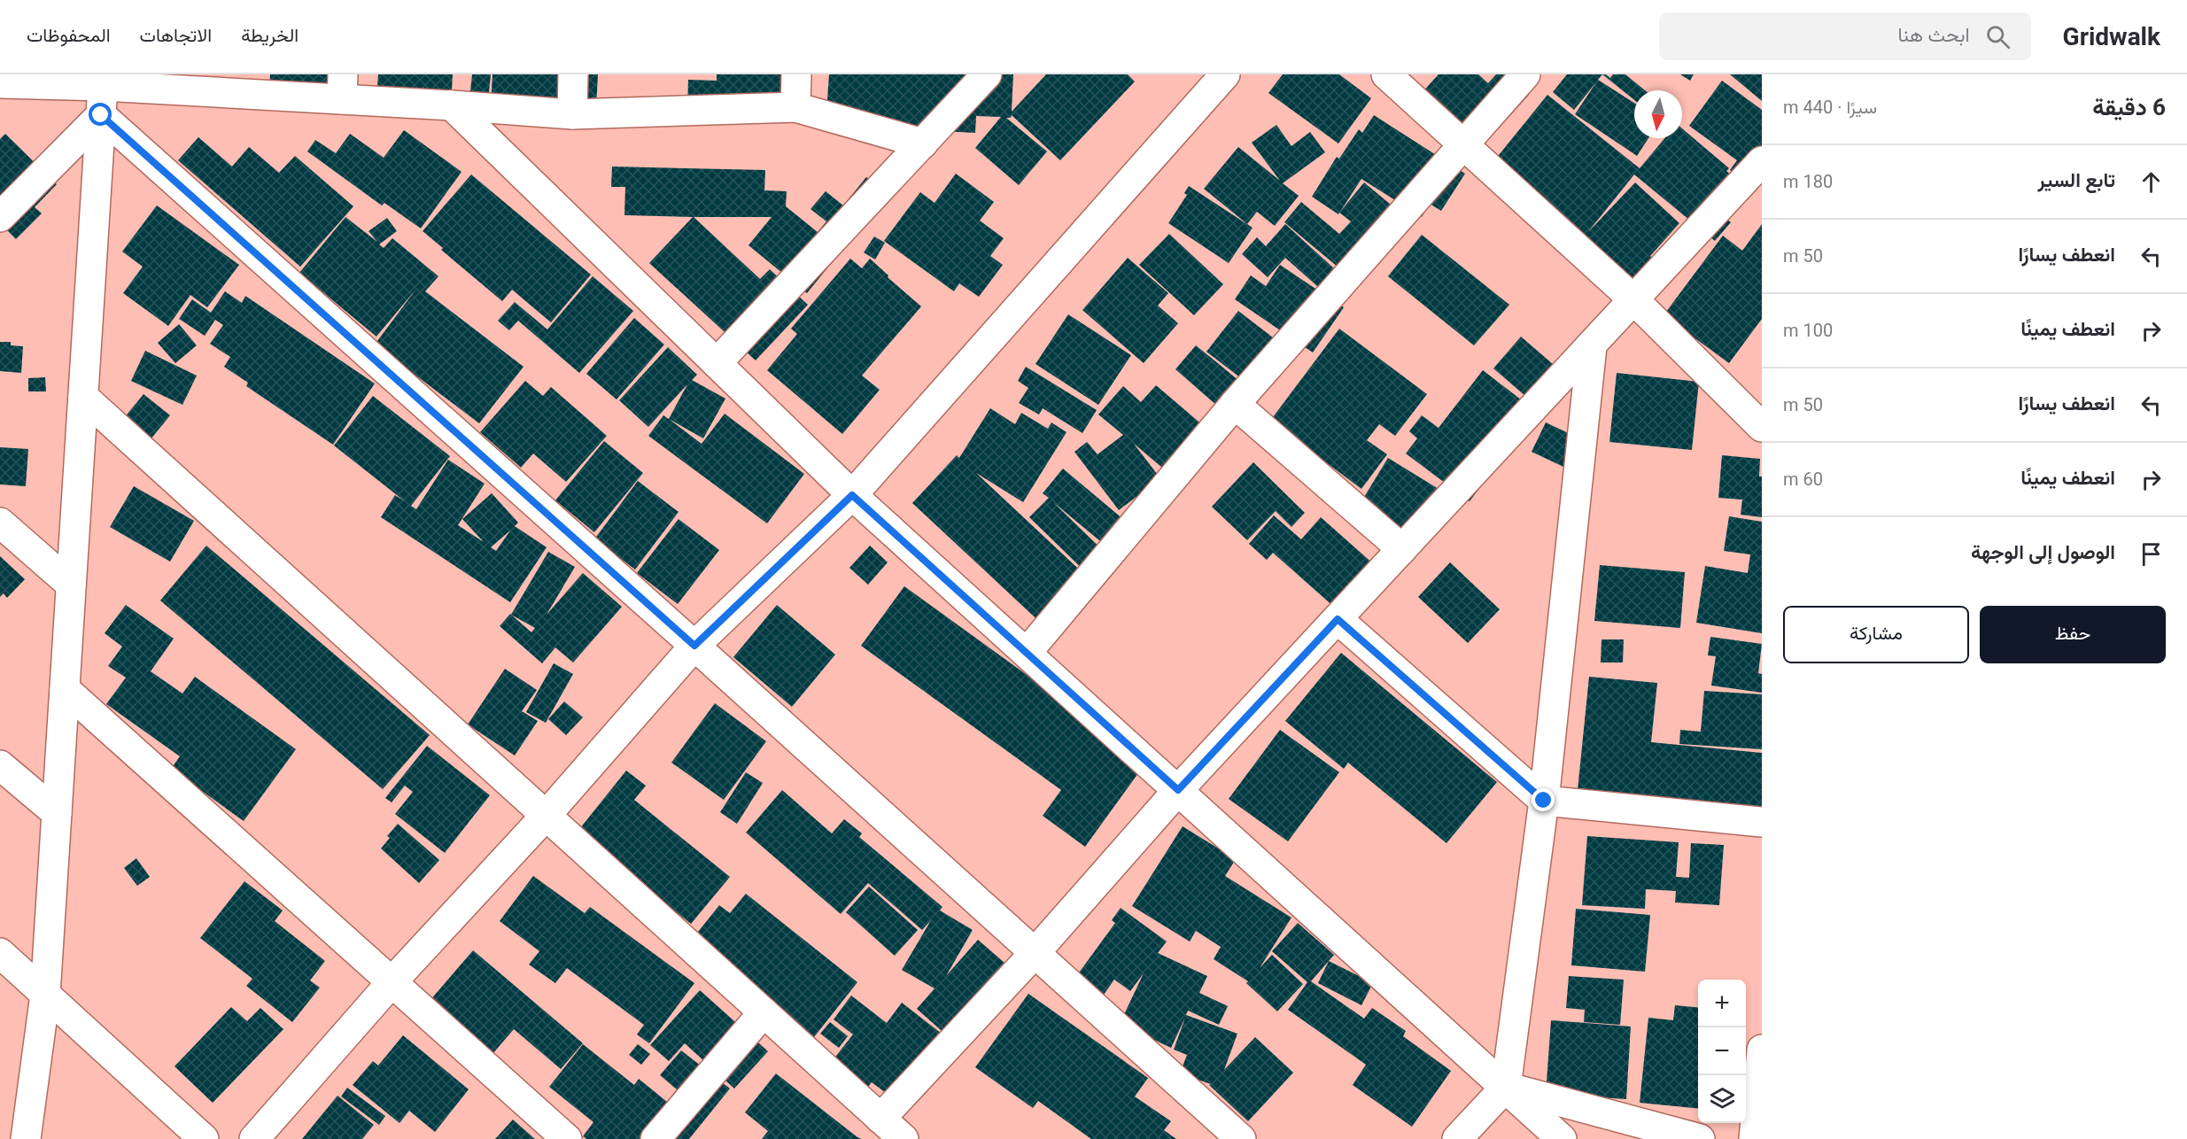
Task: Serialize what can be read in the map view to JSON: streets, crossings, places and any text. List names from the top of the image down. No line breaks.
{"north":"bottom","page":{"header":"Gridwalk","search":"ابحث هنا","nav":["الخريطة","الاتجاهات","المحفوظات"],"heading":["6 دقيقة","سيرًا · 440 m"],"list":[["تابع السير","180 m"],["انعطف يسارًا","50 m"],["انعطف يمينًا","100 m"],["انعطف يسارًا","50 m"],["انعطف يمينًا","60 m"],"الوصول إلى الوجهة"],"buttons":["حفظ","مشاركة"],"map_buttons":["+","−"]}}
